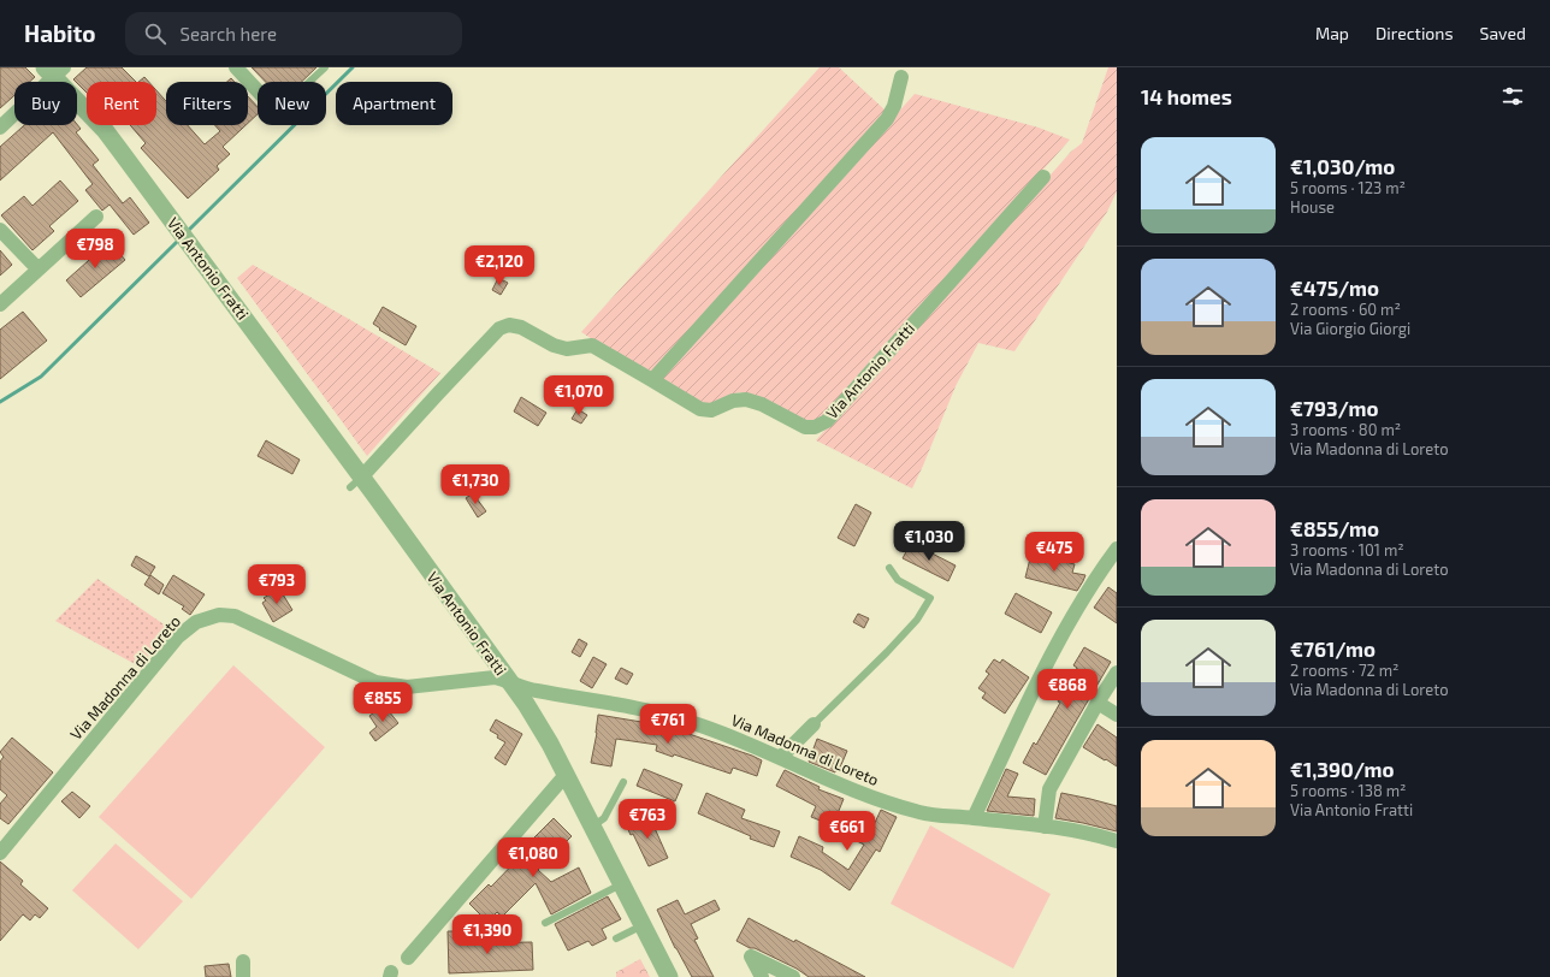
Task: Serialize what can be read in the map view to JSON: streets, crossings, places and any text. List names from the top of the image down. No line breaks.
{"streets":{"street":["Via Antonio Fratti","Via Madonna di Loreto"]},"crossings":[["Via Antonio Fratti","Via Madonna di Loreto"]],"page":{"header":"Habito","search":"Search here","nav":["Map","Directions","Saved"],"heading":"14 homes","chip":["Buy","Rent","Filters","New","Apartment"],"list":[{"name":"€1,030/mo","note":"5 rooms · 123 m² · House"},{"name":"€475/mo","note":"2 rooms · 60 m² · Via Giorgio Giorgi"},{"name":"€793/mo","note":"3 rooms · 80 m² · Via Madonna di Loreto"},{"name":"€855/mo","note":"3 rooms · 101 m² · Via Madonna di Loreto"},{"name":"€761/mo","note":"2 rooms · 72 m² · Via Madonna di Loreto"},{"name":"€1,390/mo","note":"5 rooms · 138 m² · Via Antonio Fratti"}],"price":["€798","€2,120","€1,070","€1,730","€1,030","€475","€793","€868","€855","€761","€763","€661","€1,080","€1,390"]}}
